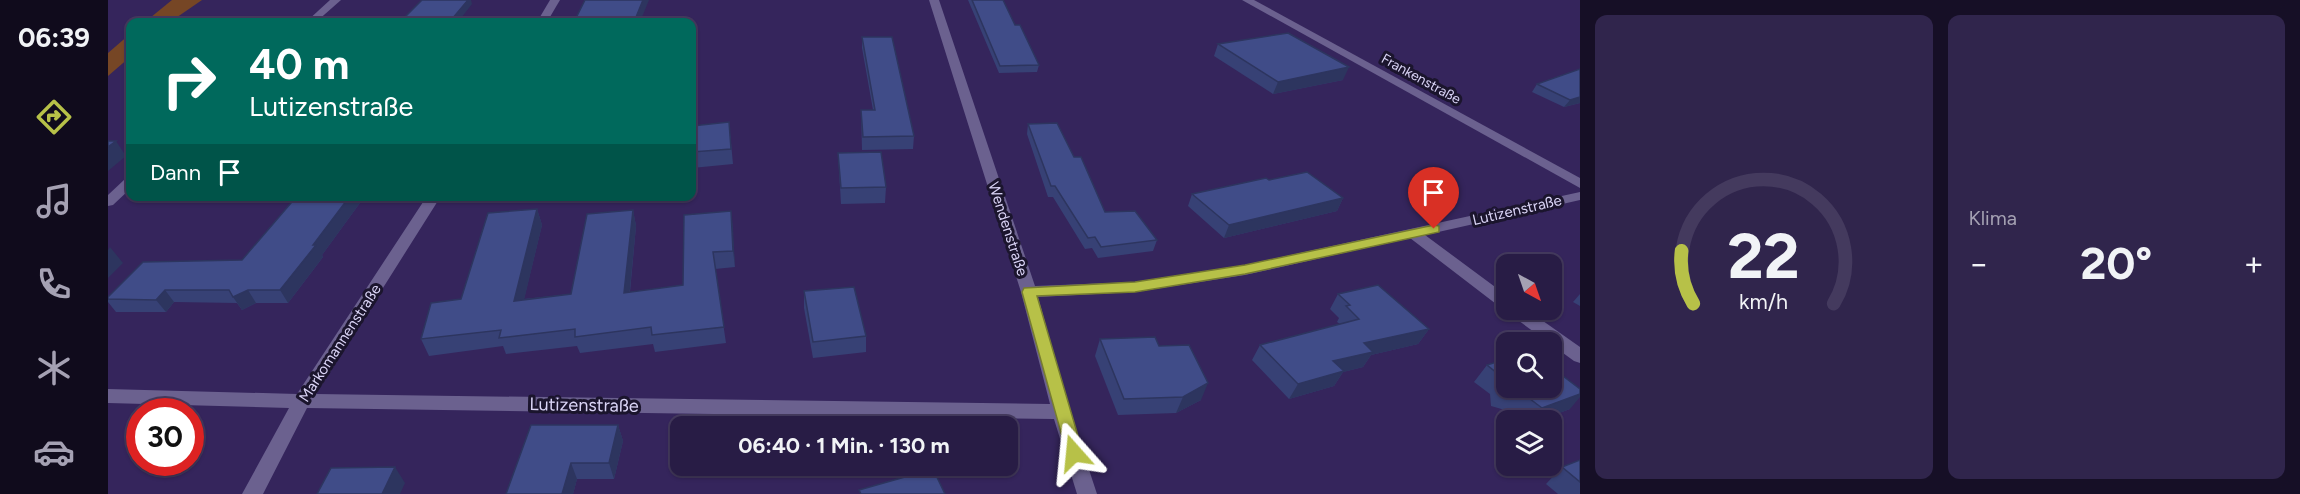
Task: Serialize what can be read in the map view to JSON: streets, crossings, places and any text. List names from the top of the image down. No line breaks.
{"streets":{"street":["Frankenstraße","Lutizenstraße","Wendenstraße","Markomannenstraße"]},"crossings":[["Lutizenstraße","Wendenstraße"],["Lutizenstraße","Markomannenstraße"]],"north":"bottom right","page":{"tabs":"06:39","tile":"Klima","turn":["40 m","Lutizenstraße"],"then":"Dann","heat":["−","20°","+"],"limit":"30","trip":"06:40 · 1 Min. · 130 m","gauge":["22","km/h"]}}
